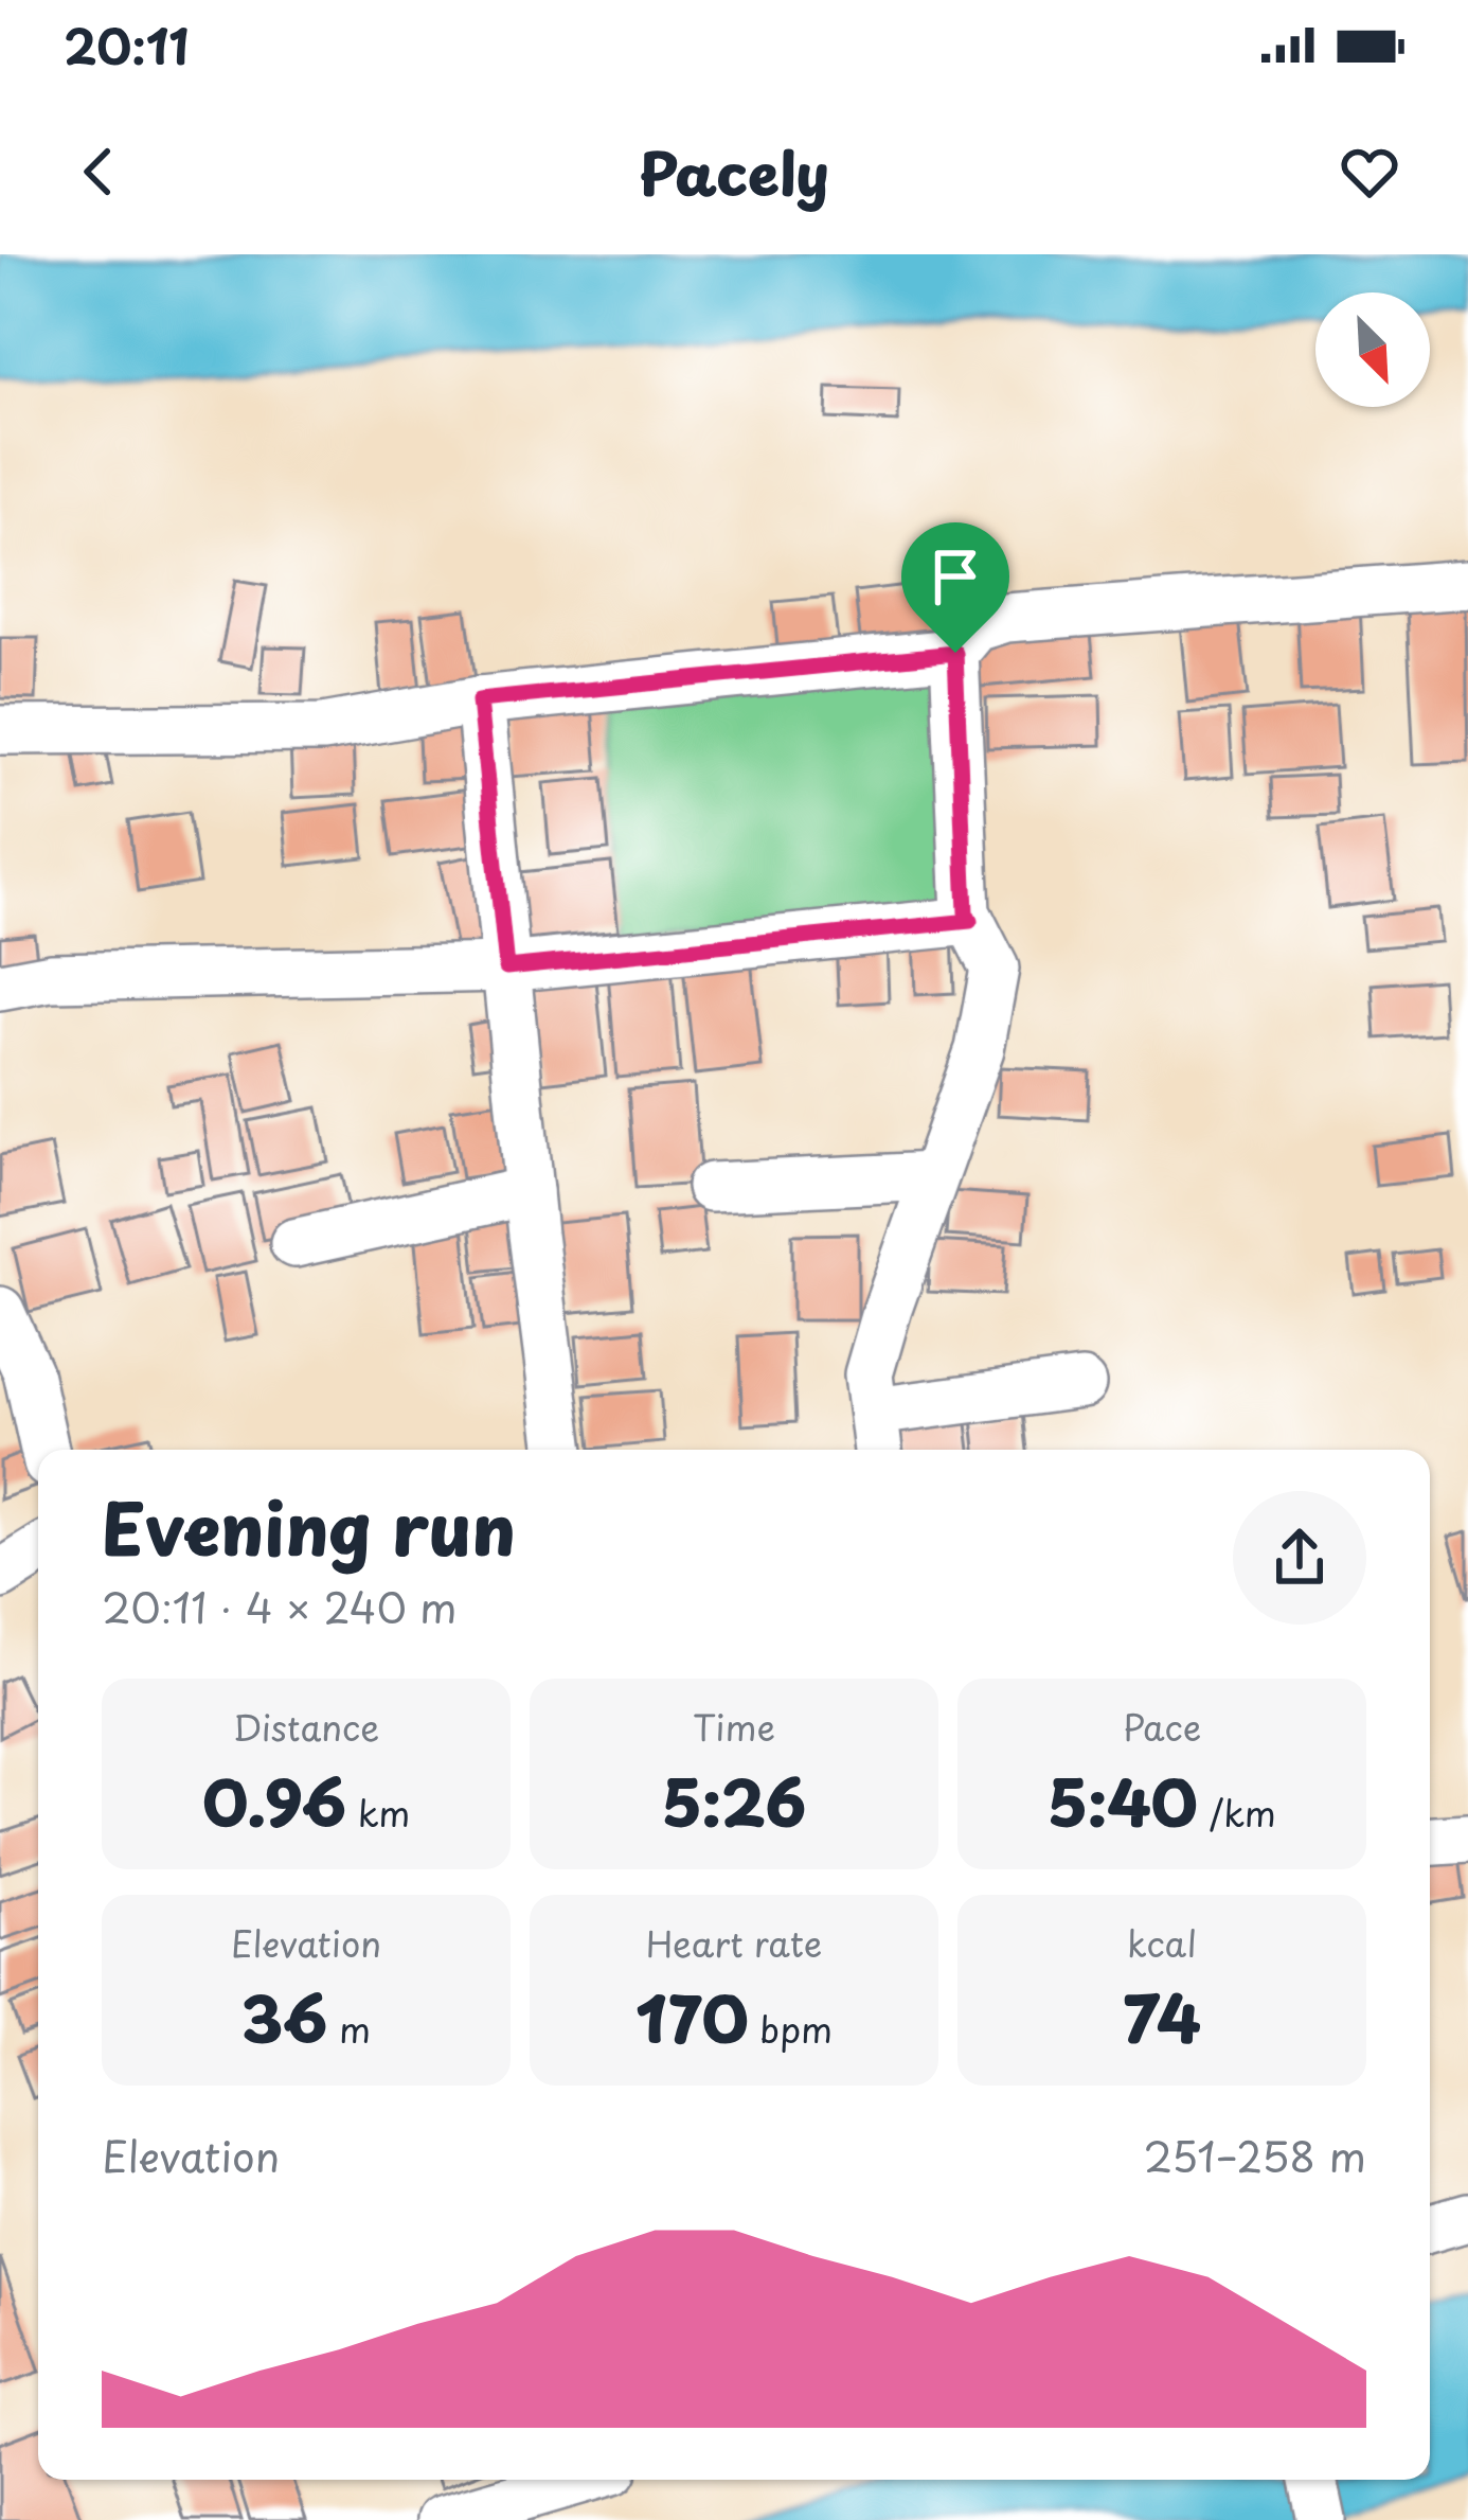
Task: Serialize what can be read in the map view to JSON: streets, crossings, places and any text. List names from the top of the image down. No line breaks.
{"north":"bottom right","page":{"status":"20:11","header":"Pacely","heading":["Evening run","20:11 · 4 × 240 m"],"stats":[["Distance","0.96 km"],["Time","5:26"],["Pace","5:40 /km"],["Elevation","36 m"],["Heart rate","170 bpm"],["kcal","74"]],"chart":["Elevation","251–258 m"]}}
